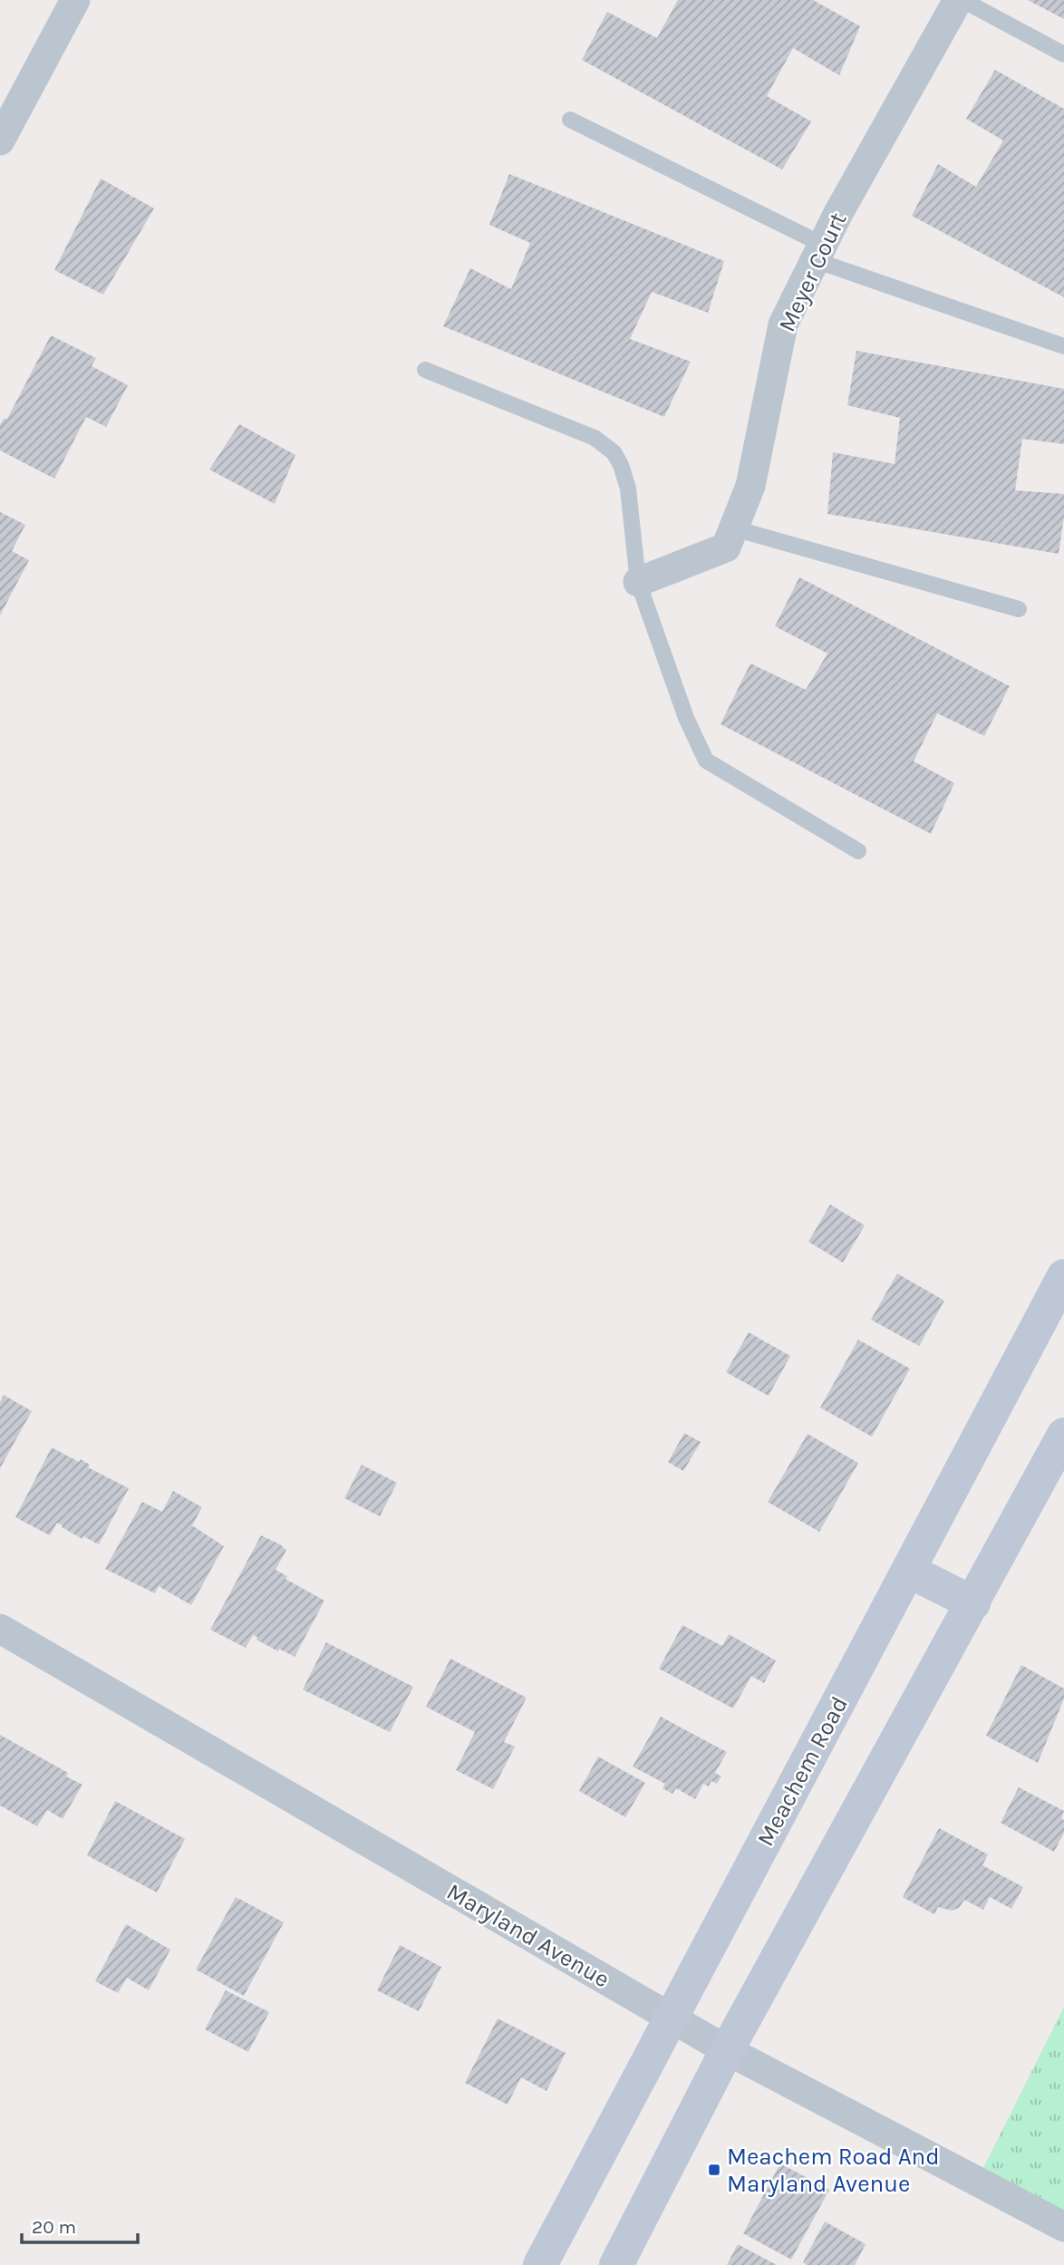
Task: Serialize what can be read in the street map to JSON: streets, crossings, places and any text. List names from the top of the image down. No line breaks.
{"streets":{"street":["Meyer Court","Meachem Road","Maryland Avenue"]},"crossings":[["Meachem Road","Maryland Avenue"]],"places":{"transit":["Meachem Road And Maryland Avenue"]},"scale_bar":"20 m"}
